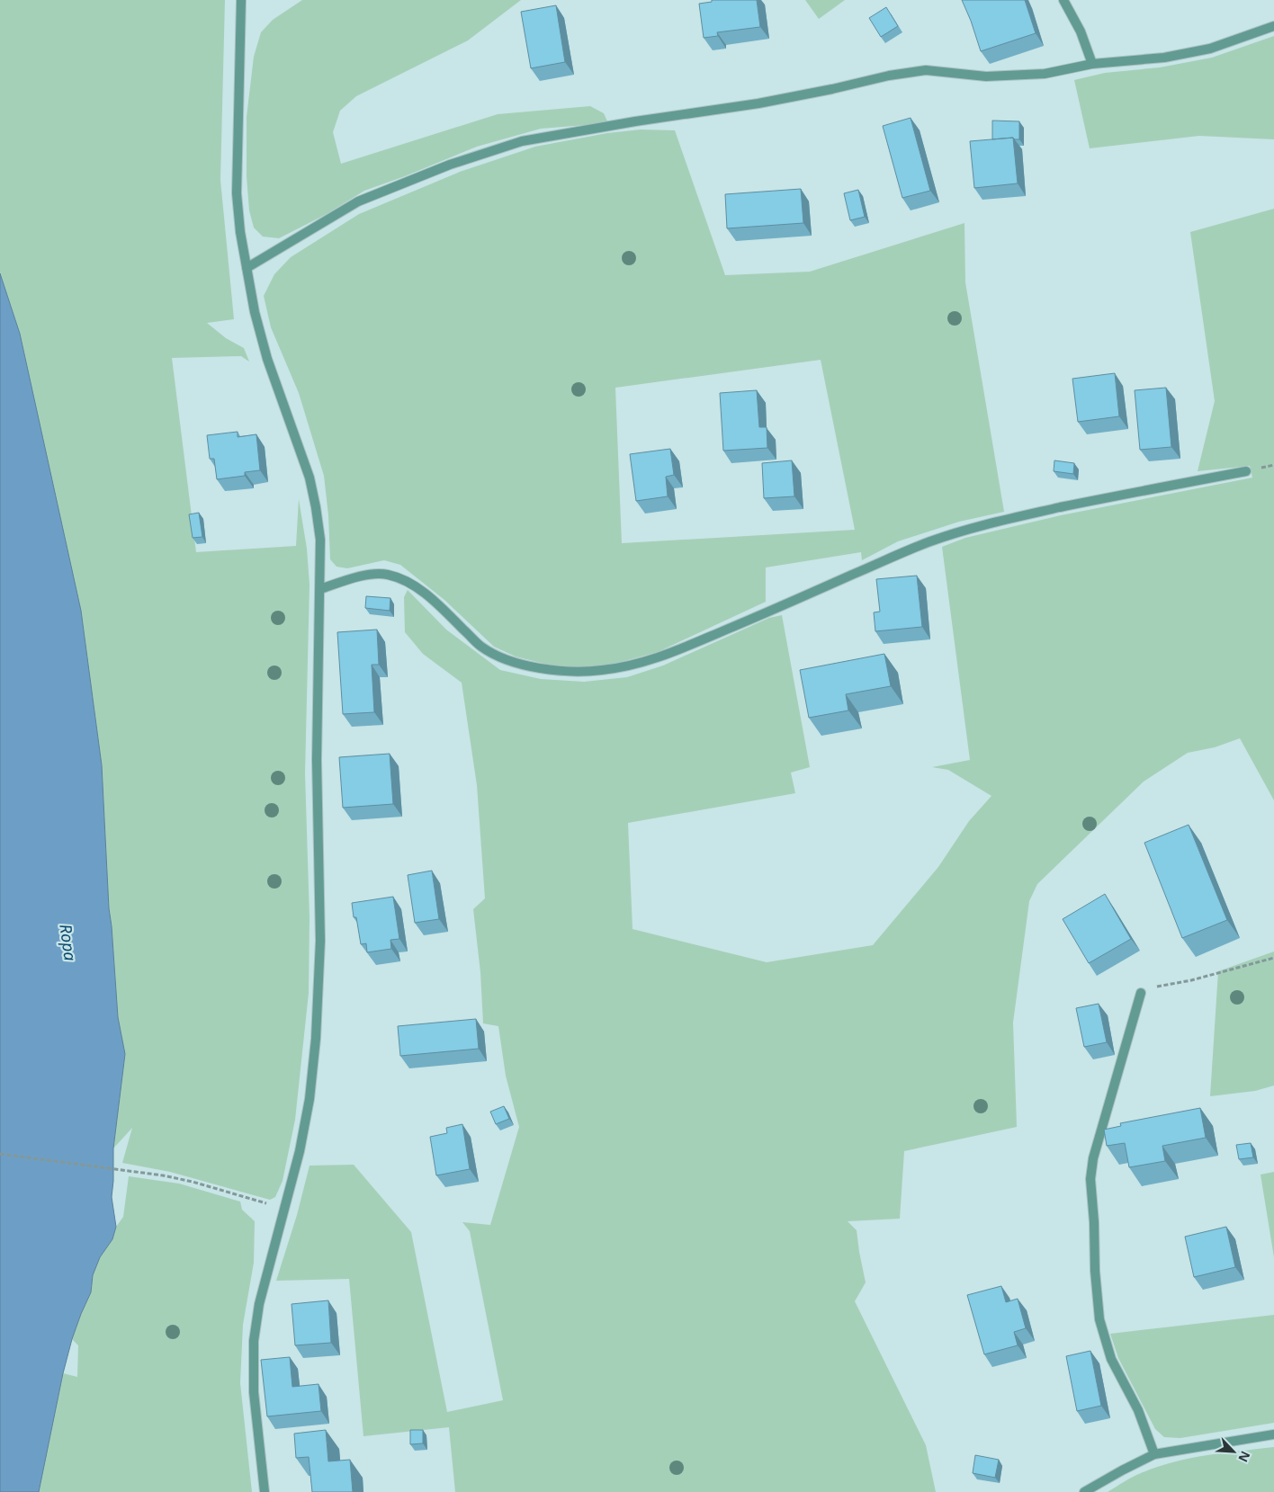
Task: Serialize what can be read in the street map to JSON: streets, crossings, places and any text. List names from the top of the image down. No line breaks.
{"water":["Ropa"],"north":"bottom right"}
